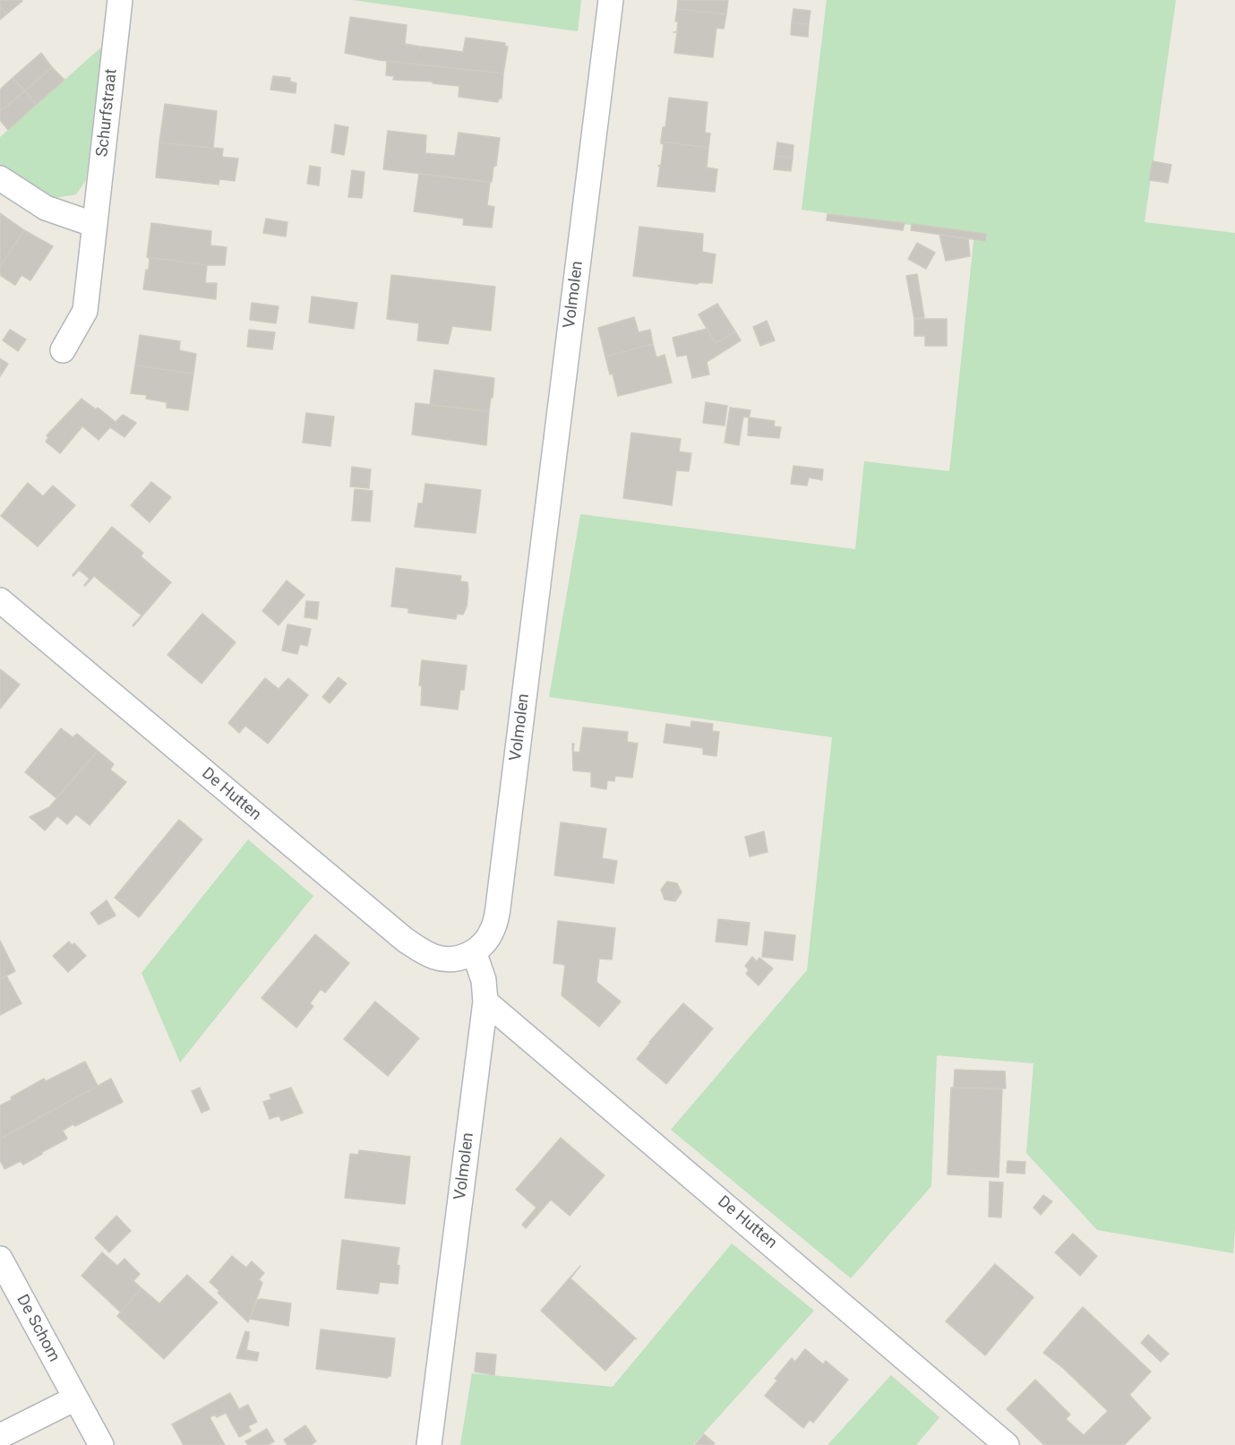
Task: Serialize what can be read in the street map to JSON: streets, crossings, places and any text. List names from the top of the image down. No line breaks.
{"streets":{"street":["Schurfstraat","Volmolen","De Hutten","De Schom"]},"crossings":[["Volmolen","De Hutten"]]}
